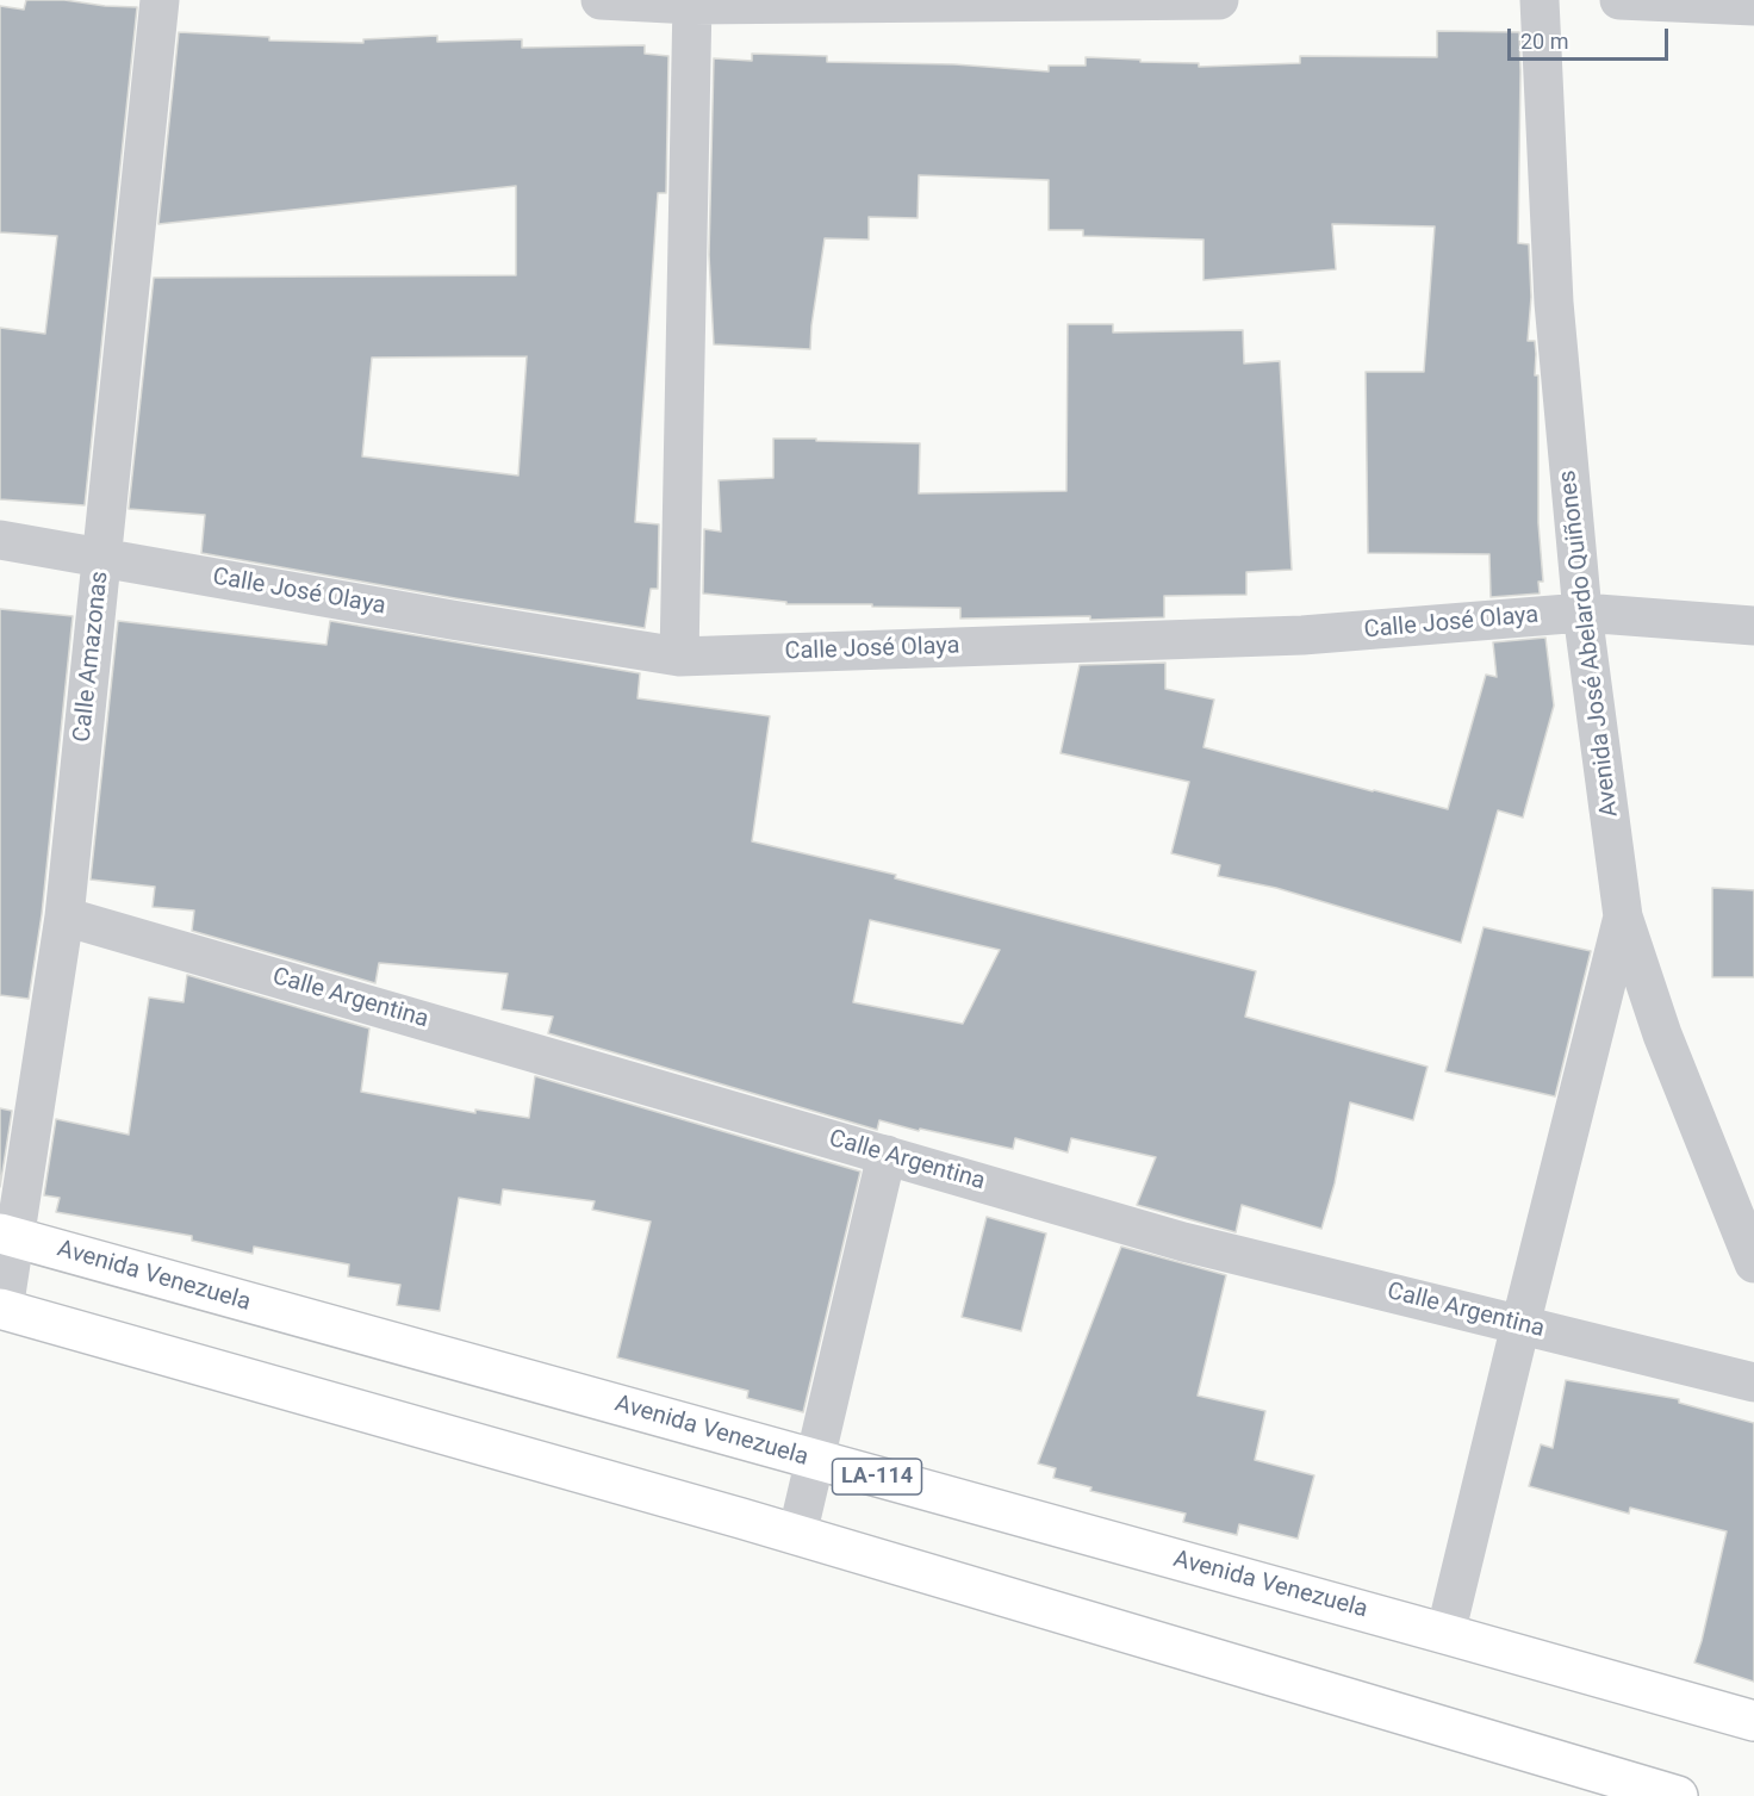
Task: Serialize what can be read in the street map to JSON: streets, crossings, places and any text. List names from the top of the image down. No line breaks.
{"streets":{"main road":["Avenida Venezuela","LA-114"],"street":["Calle José Olaya","Avenida José Abelardo Quiñones","Calle Amazonas","Calle Argentina"]},"crossings":[["Calle José Olaya","Avenida José Abelardo Quiñones"],["Calle José Olaya","Calle Amazonas"],["Calle Amazonas","Calle Argentina"],["Calle Amazonas","Avenida Venezuela"]],"scale_bar":"20 m"}
